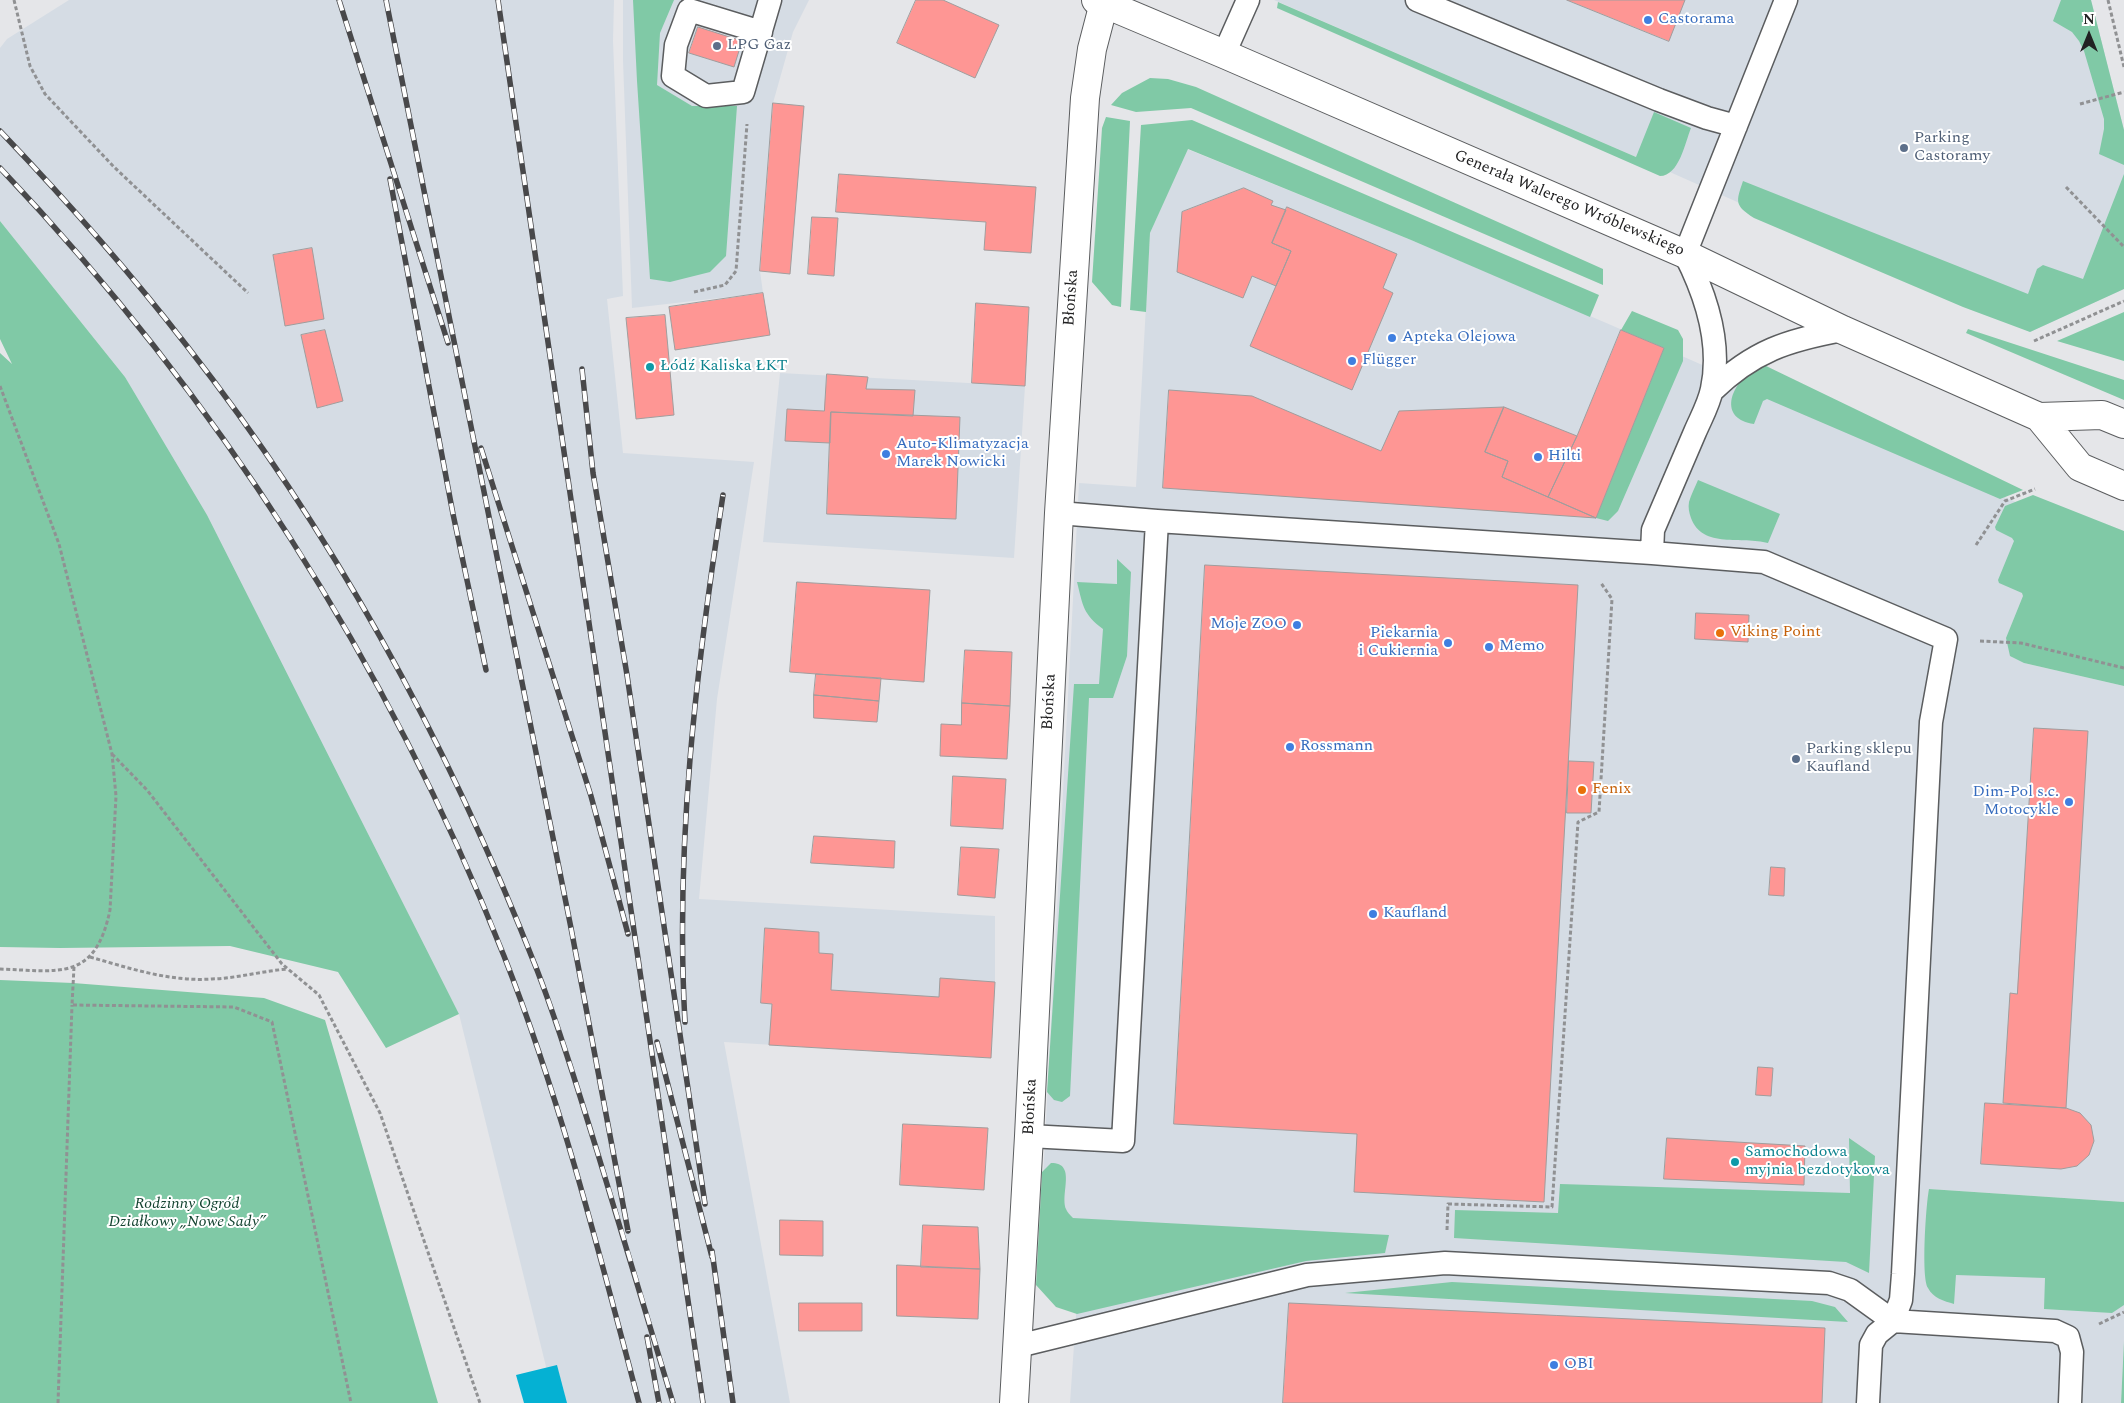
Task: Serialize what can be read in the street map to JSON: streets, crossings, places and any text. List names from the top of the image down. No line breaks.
{"streets":{"street":["Generała Walerego Wróblewskiego","Błońska"]},"crossings":[["Generała Walerego Wróblewskiego","Błońska"]],"parks":["Rodzinny Ogród Działkowy „Nowe Sady”"],"places":["Castorama","LPG Gaz","Parking Castoramy","Apteka Olejowa","Flügger","Łódź Kaliska ŁKT","Auto-Klimatyzacja Marek Nowicki","Hilti","Moje ZOO","Viking Point","Piekarnia i Cukiernia","Memo","Rossmann","Parking sklepu Kaufland","Fenix","Dim-Pol s.c. Motocykle","Kaufland","Samochodowa myjnia bezdotykowa","OBI"],"north":"top"}
